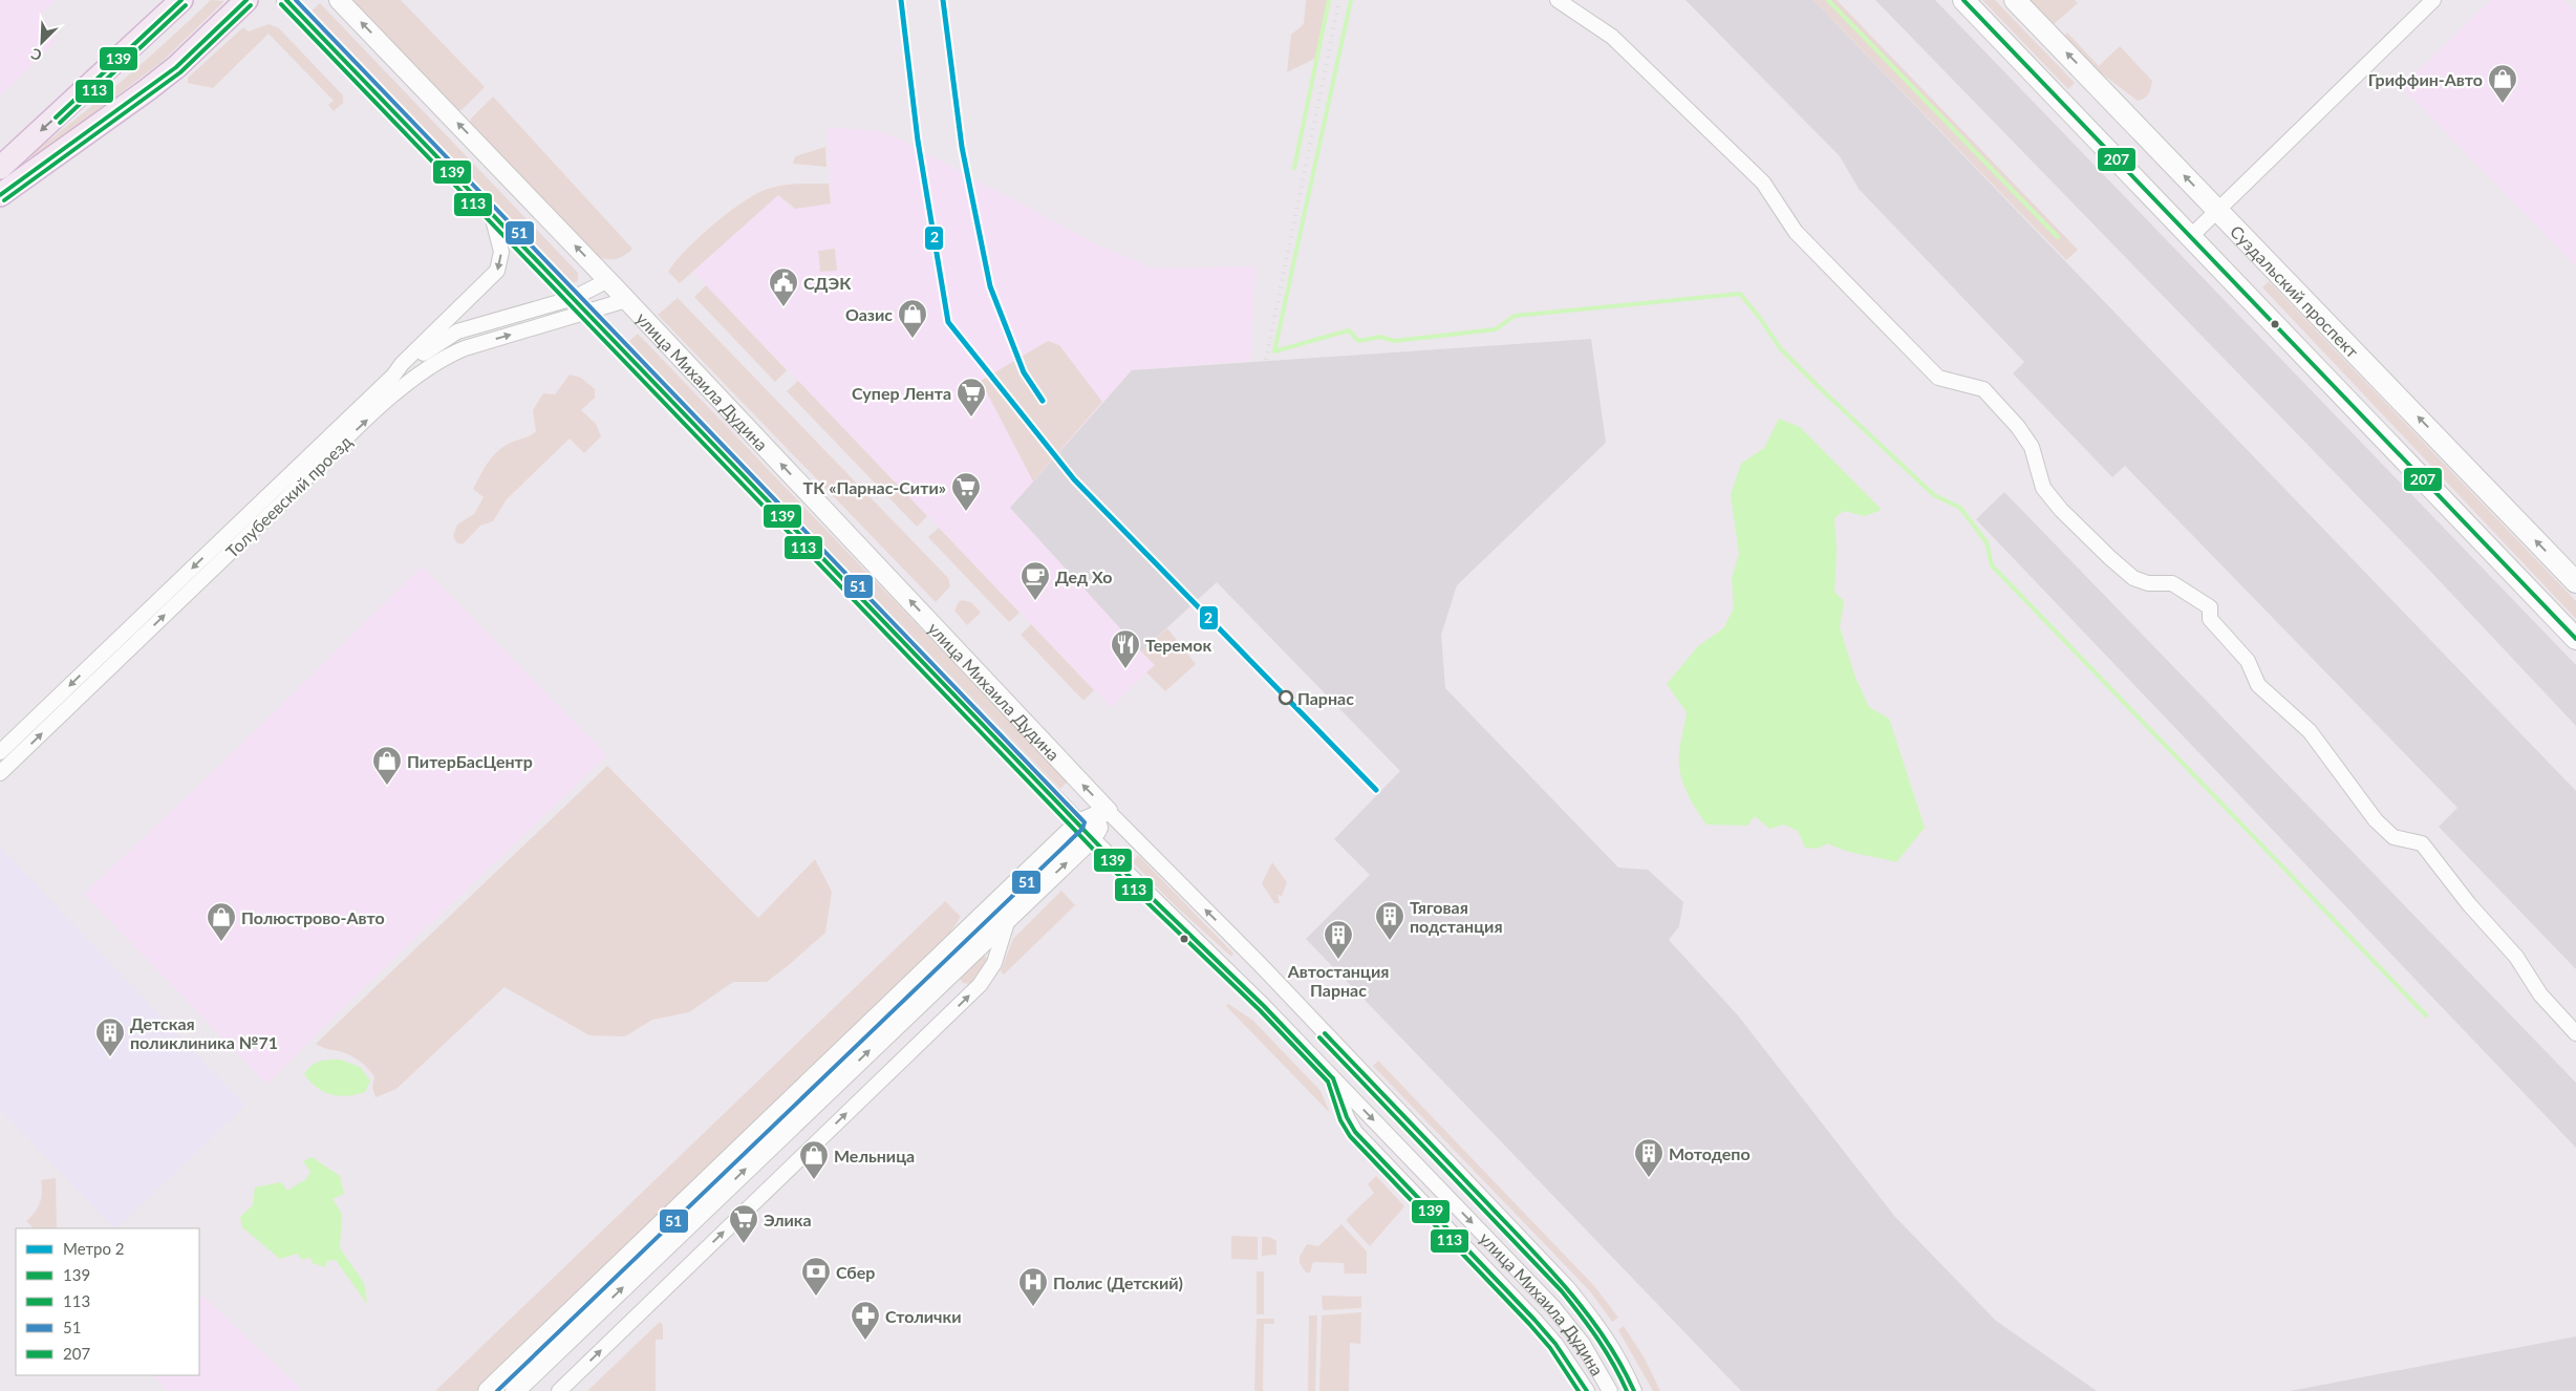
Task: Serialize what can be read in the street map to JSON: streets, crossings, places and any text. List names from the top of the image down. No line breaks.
{"streets":{"main road":["Суздальский проспект"],"street":["улица Михаила Дудина","Толубеевский проезд"]},"crossings":[["улица Михаила Дудина","Толубеевский проезд"]],"places":{"shop":["Гриффин-Авто","Оазис","ПитерБасЦентр","Полюстрово-Авто","Мельница"],"public building":["СДЭК"],"supermarket":["Супер Лента","ТК «Парнас-Сити»","Элика"],"cafe":["Дед Хо"],"restaurant":["Теремок"],"other":["Парнас"],"building":["Тяговая подстанция","Автостанция Парнас","Детская поликлиника №71","Мотодепо"],"bank":["Сбер"],"hospital":["Полис (Детский)"],"pharmacy":["Столички"]},"lines":["metro line 2","transit line 139","transit line 51","transit line 207","transit line 113"],"legend":["Метро 2","139","113","51","207"],"north":"bottom left"}
